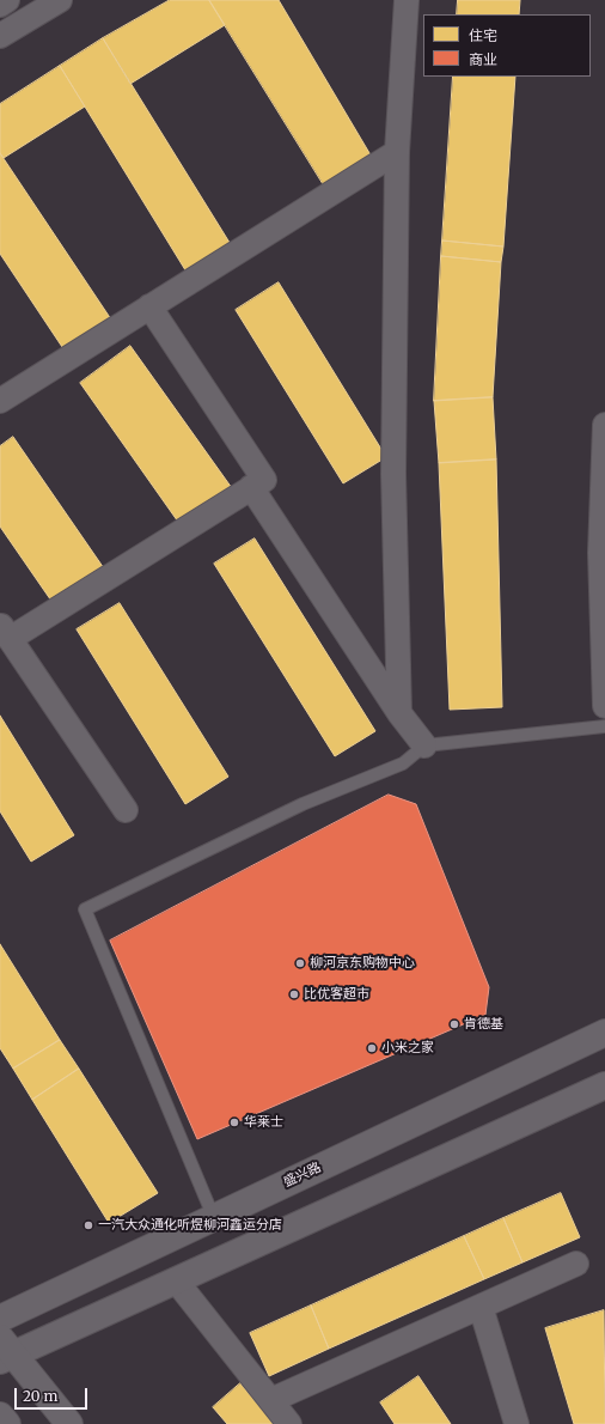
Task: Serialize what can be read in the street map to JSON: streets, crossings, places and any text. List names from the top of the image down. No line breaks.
{"streets":{"street":["盛兴路"]},"places":["柳河京东购物中心","比优客超市","肯德基","小米之家","华莱士","一汽大众通化听煜柳河鑫运分店"],"legend":["住宅","商业"],"scale_bar":"20 m"}
